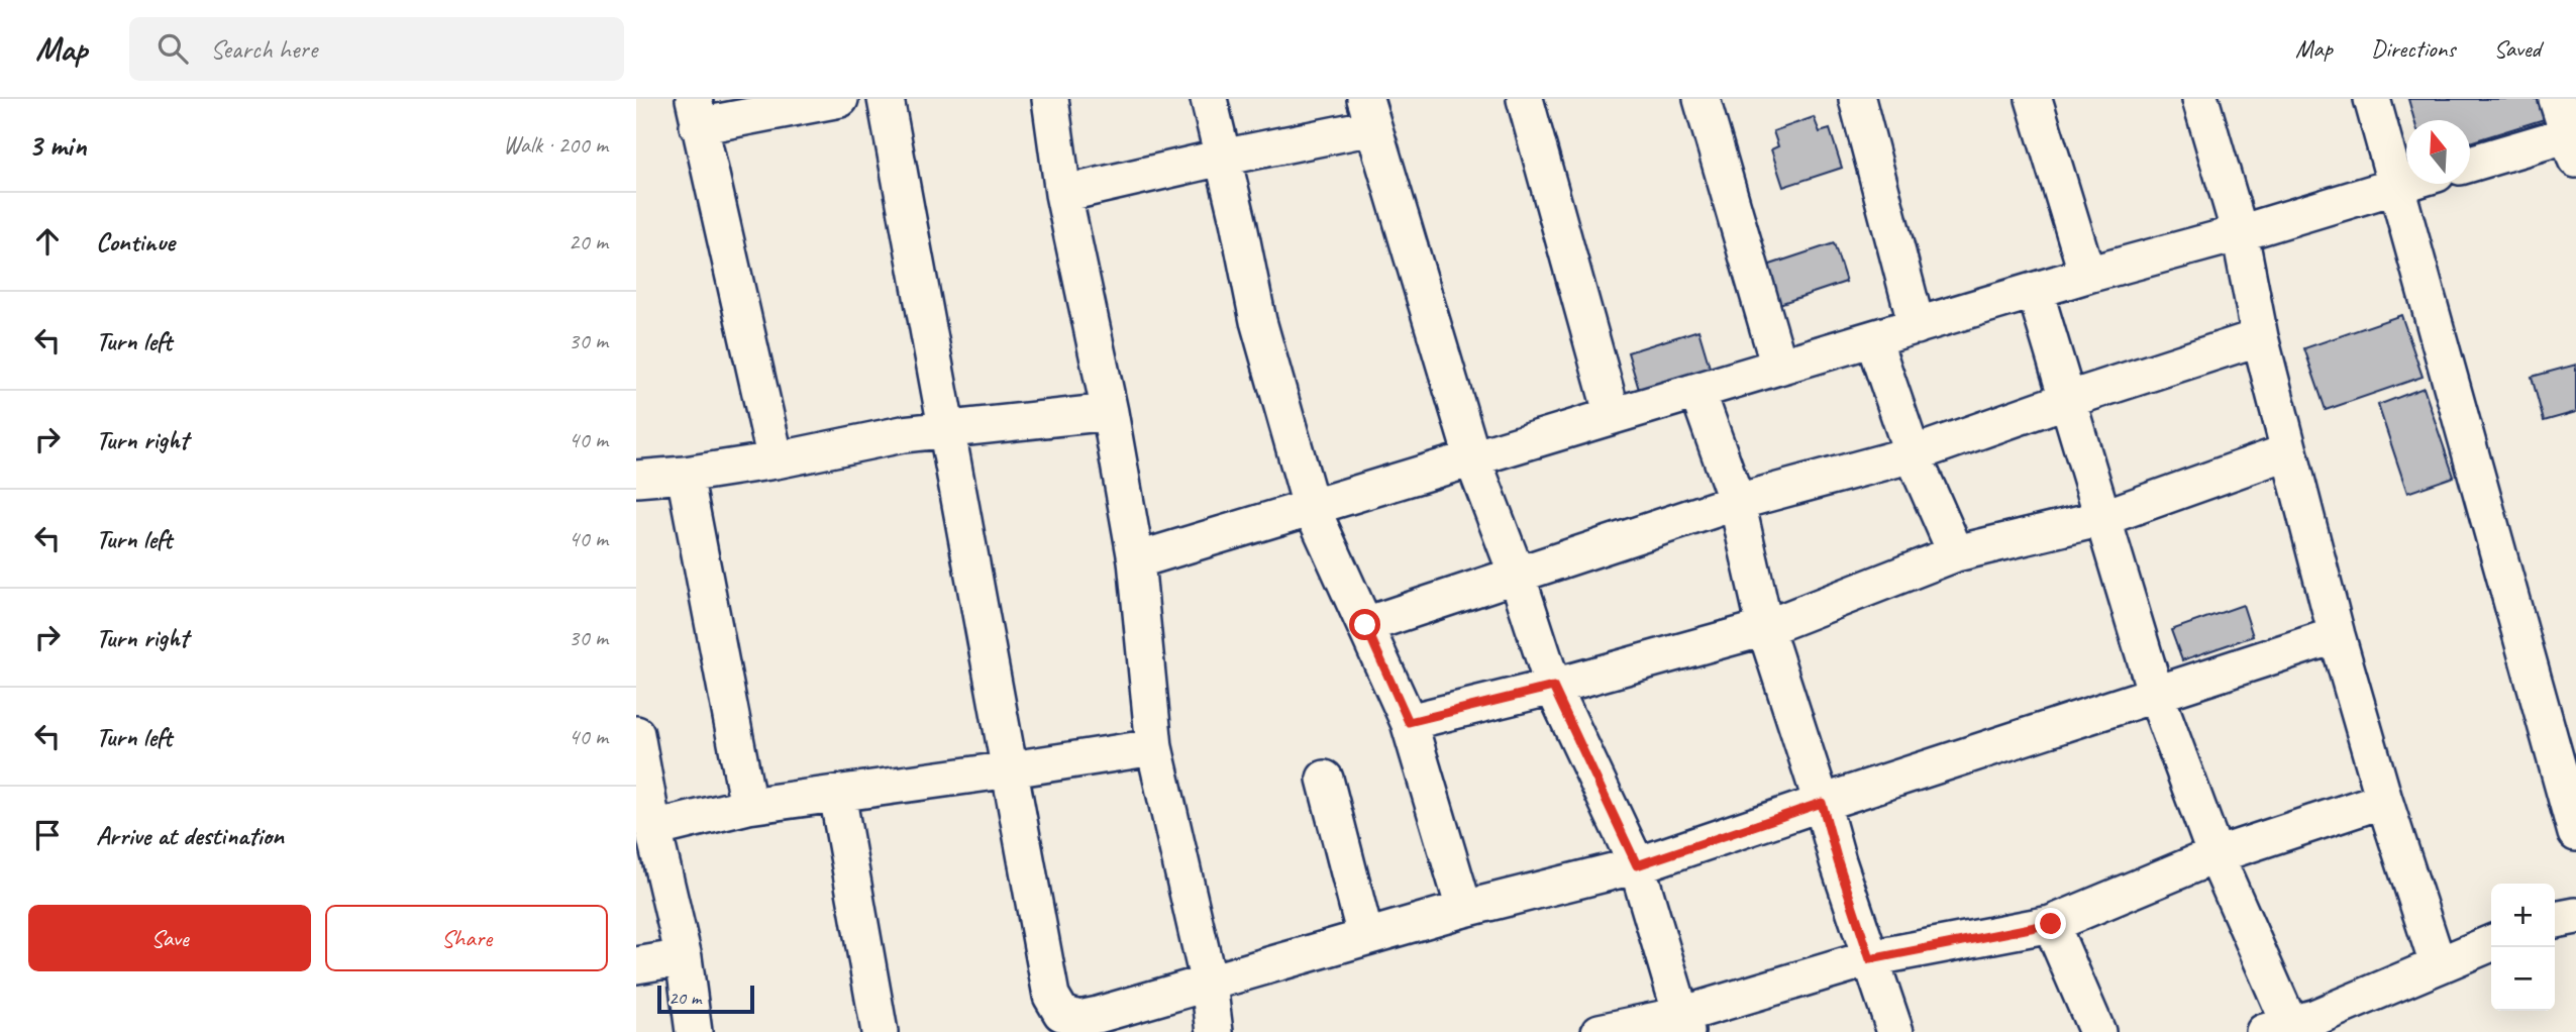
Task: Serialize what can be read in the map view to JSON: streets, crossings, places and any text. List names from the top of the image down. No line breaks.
{"scale_bar":"20 m","north":"top","page":{"header":"Map","search":"Search here","nav":["Map","Directions","Saved"],"heading":["3 min","Walk · 200 m"],"list":[["Continue","20 m"],["Turn left","30 m"],["Turn right","40 m"],["Turn left","40 m"],["Turn right","30 m"],["Turn left","40 m"],"Arrive at destination"],"buttons":["Save","Share"],"map_buttons":["+","−"],"scale":"20 m"}}
